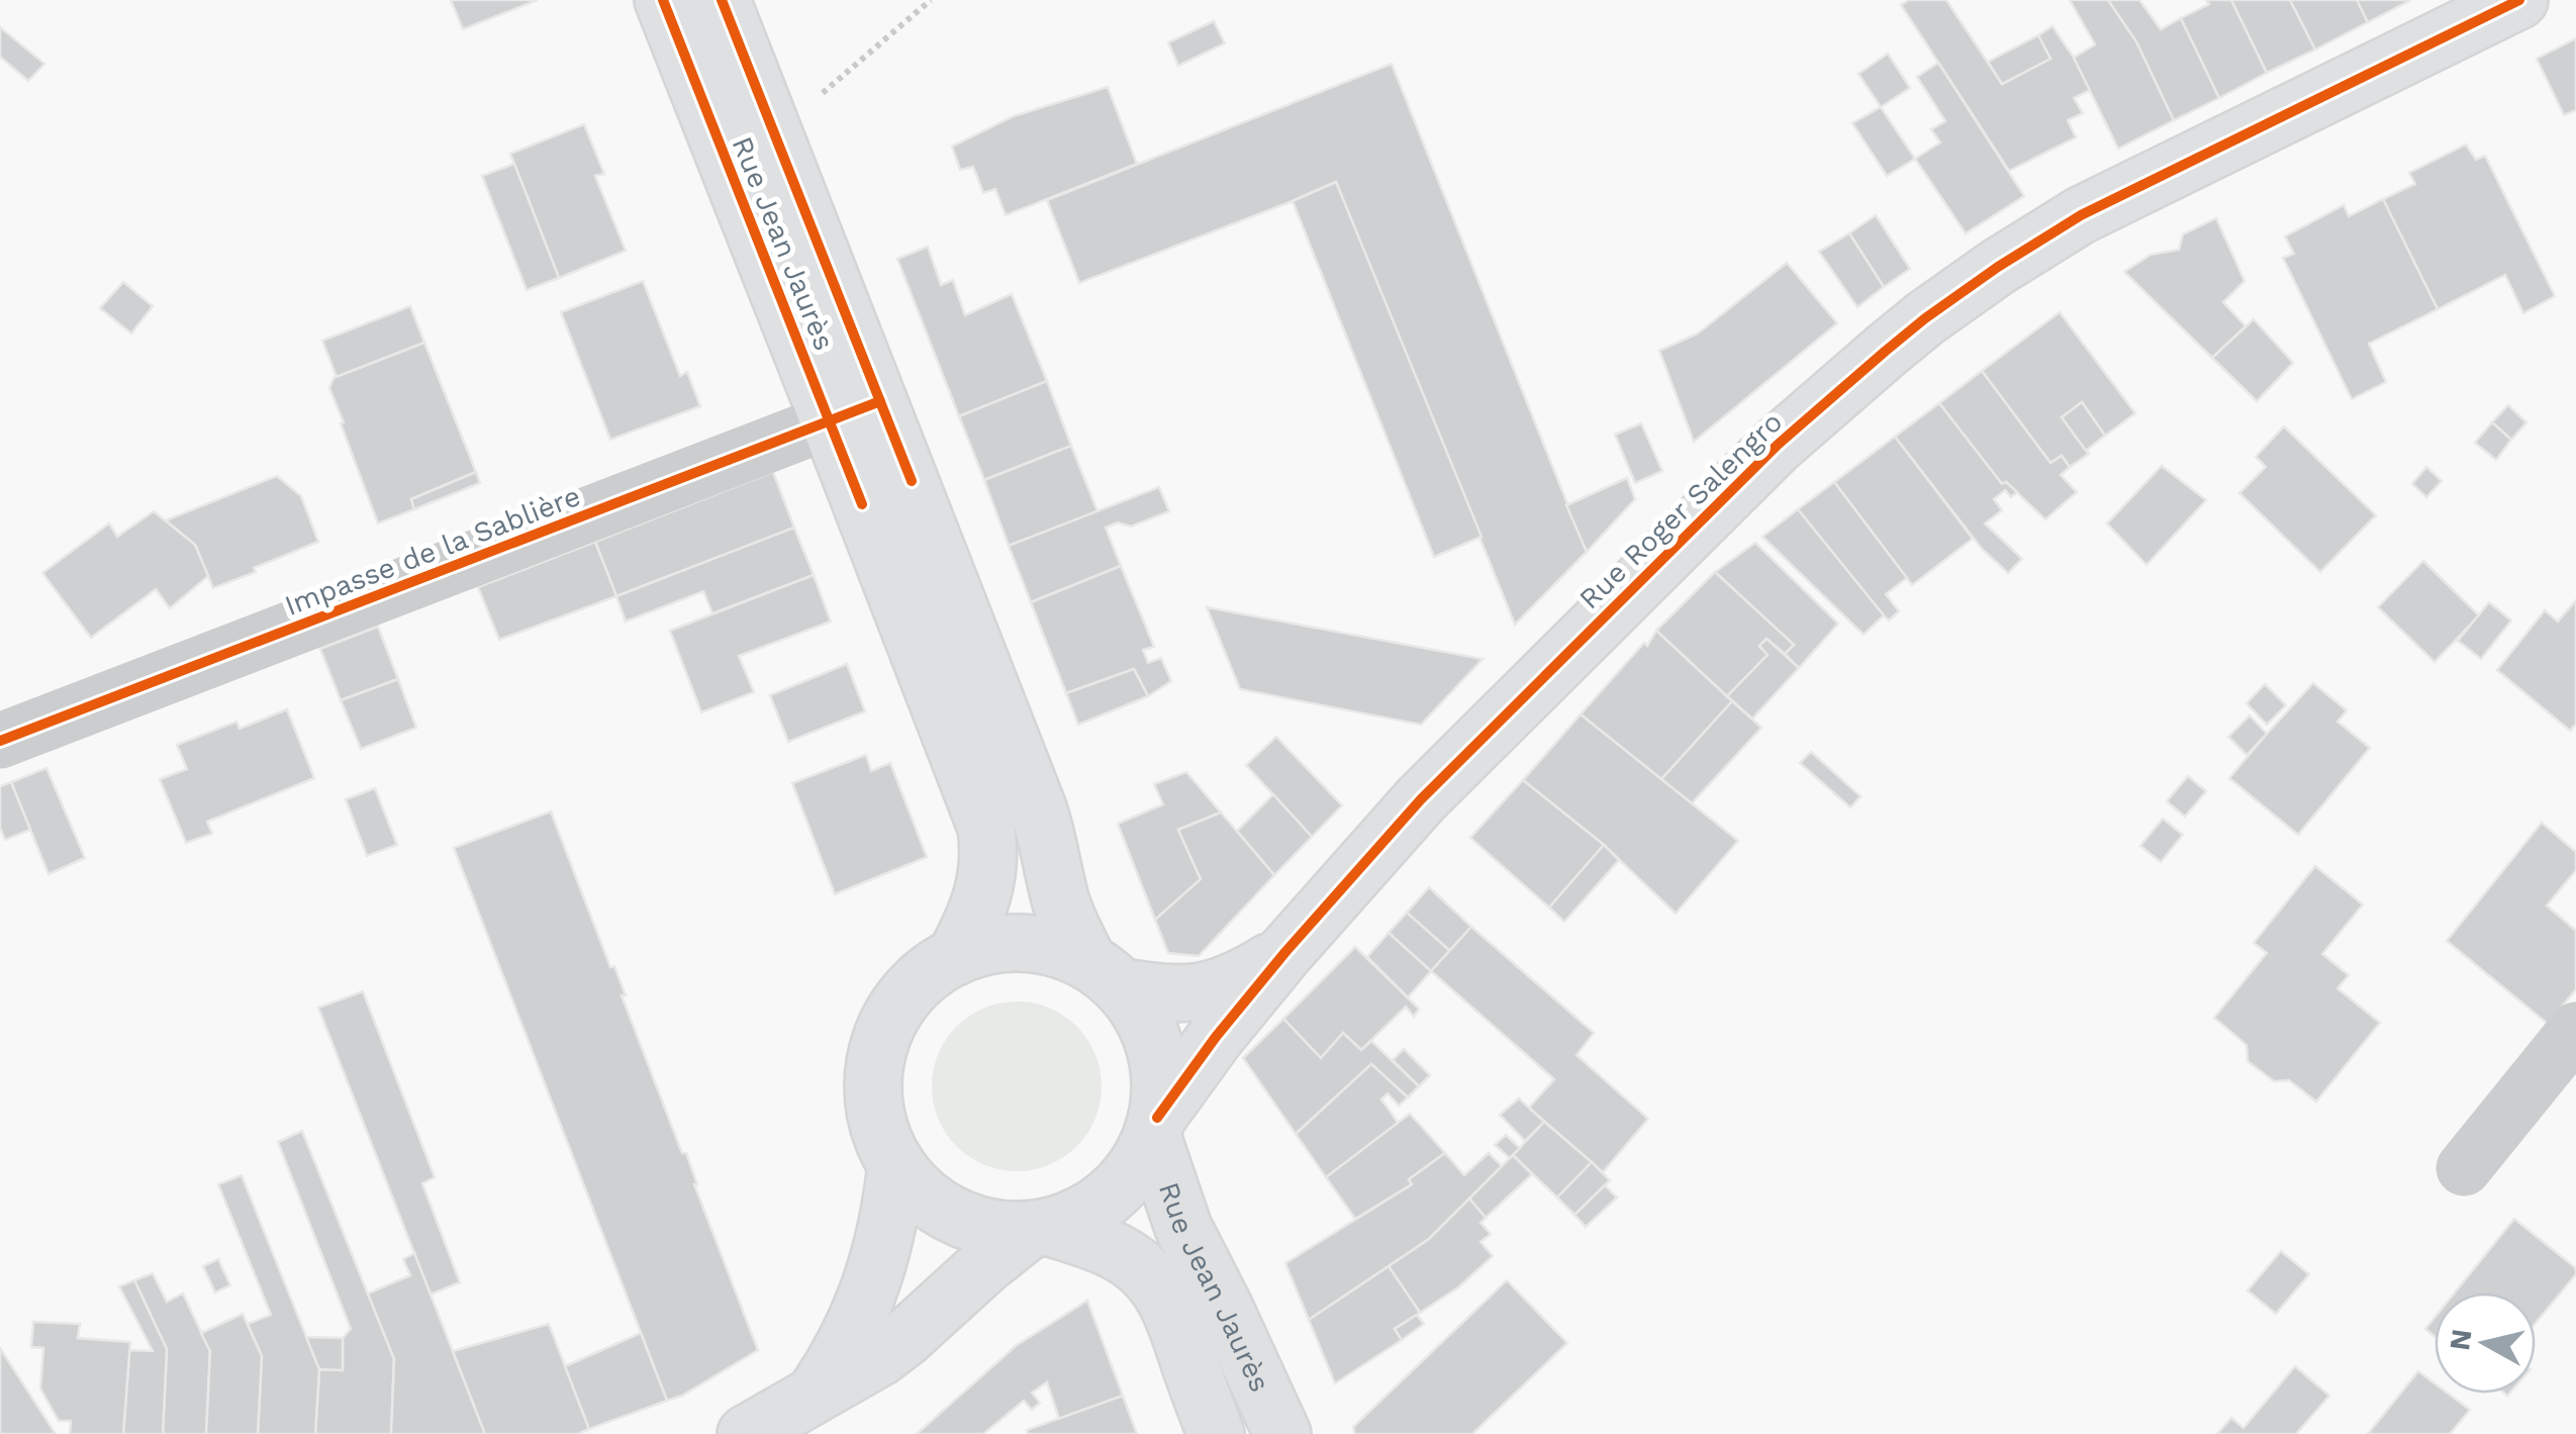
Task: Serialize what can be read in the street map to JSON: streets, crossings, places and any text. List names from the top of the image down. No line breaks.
{"streets":{"main road":["Rue Jean Jaurès","Rue Roger Salengro"],"street":["Impasse de la Sablière"]},"crossings":[["Rue Jean Jaurès","Rue Roger Salengro"],["Rue Jean Jaurès","Impasse de la Sablière"]],"north":"left"}
